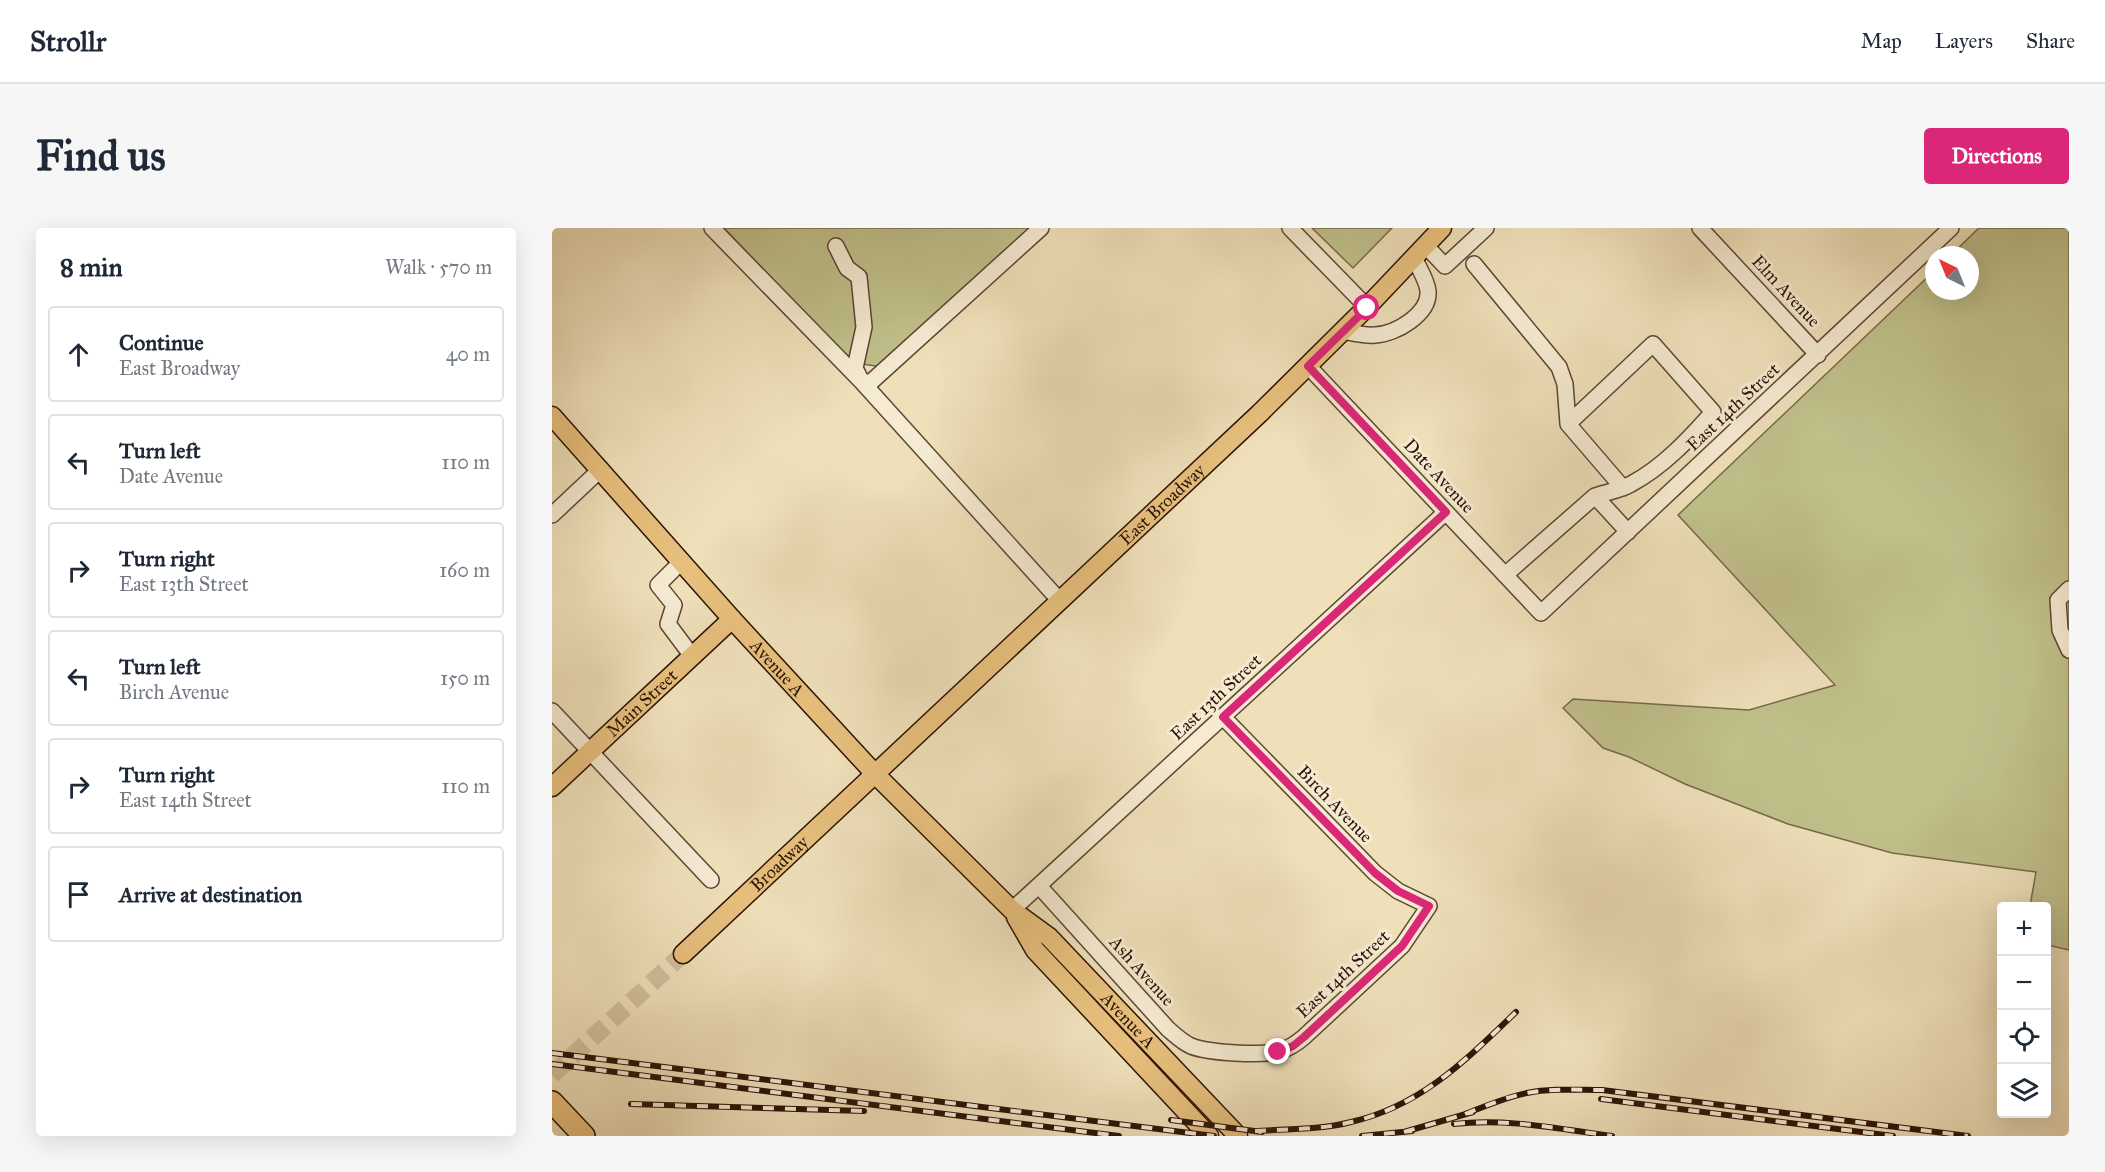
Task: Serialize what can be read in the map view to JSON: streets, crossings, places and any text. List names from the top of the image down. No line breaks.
{"streets":{"main road":["East Broadway","Avenue A","Main Street","Broadway"],"street":["Elm Avenue","East 14th Street","Date Avenue","East 13th Street","Birch Avenue","Ash Avenue"]},"crossings":[["Elm Avenue","East 14th Street"],["East 14th Street","Date Avenue"],["East 14th Street","Birch Avenue"],["East 14th Street","Ash Avenue"],["Date Avenue","East Broadway"],["Date Avenue","East 13th Street"],["East Broadway","Avenue A"],["East Broadway","Broadway"],["Avenue A","East 13th Street"],["Avenue A","Main Street"],["Avenue A","Broadway"],["East 13th Street","Birch Avenue"],["East 13th Street","Ash Avenue"]],"north":"top left","page":{"header":"Strollr","nav":["Map","Layers","Share"],"buttons":"Directions","title":"Find us","heading":["8 min","Walk · 570 m"],"list":[["Continue","East Broadway","40 m"],["Turn left","Date Avenue","110 m"],["Turn right","East 13th Street","160 m"],["Turn left","Birch Avenue","150 m"],["Turn right","East 14th Street","110 m"],"Arrive at destination"],"map_buttons":["+","−"]}}
